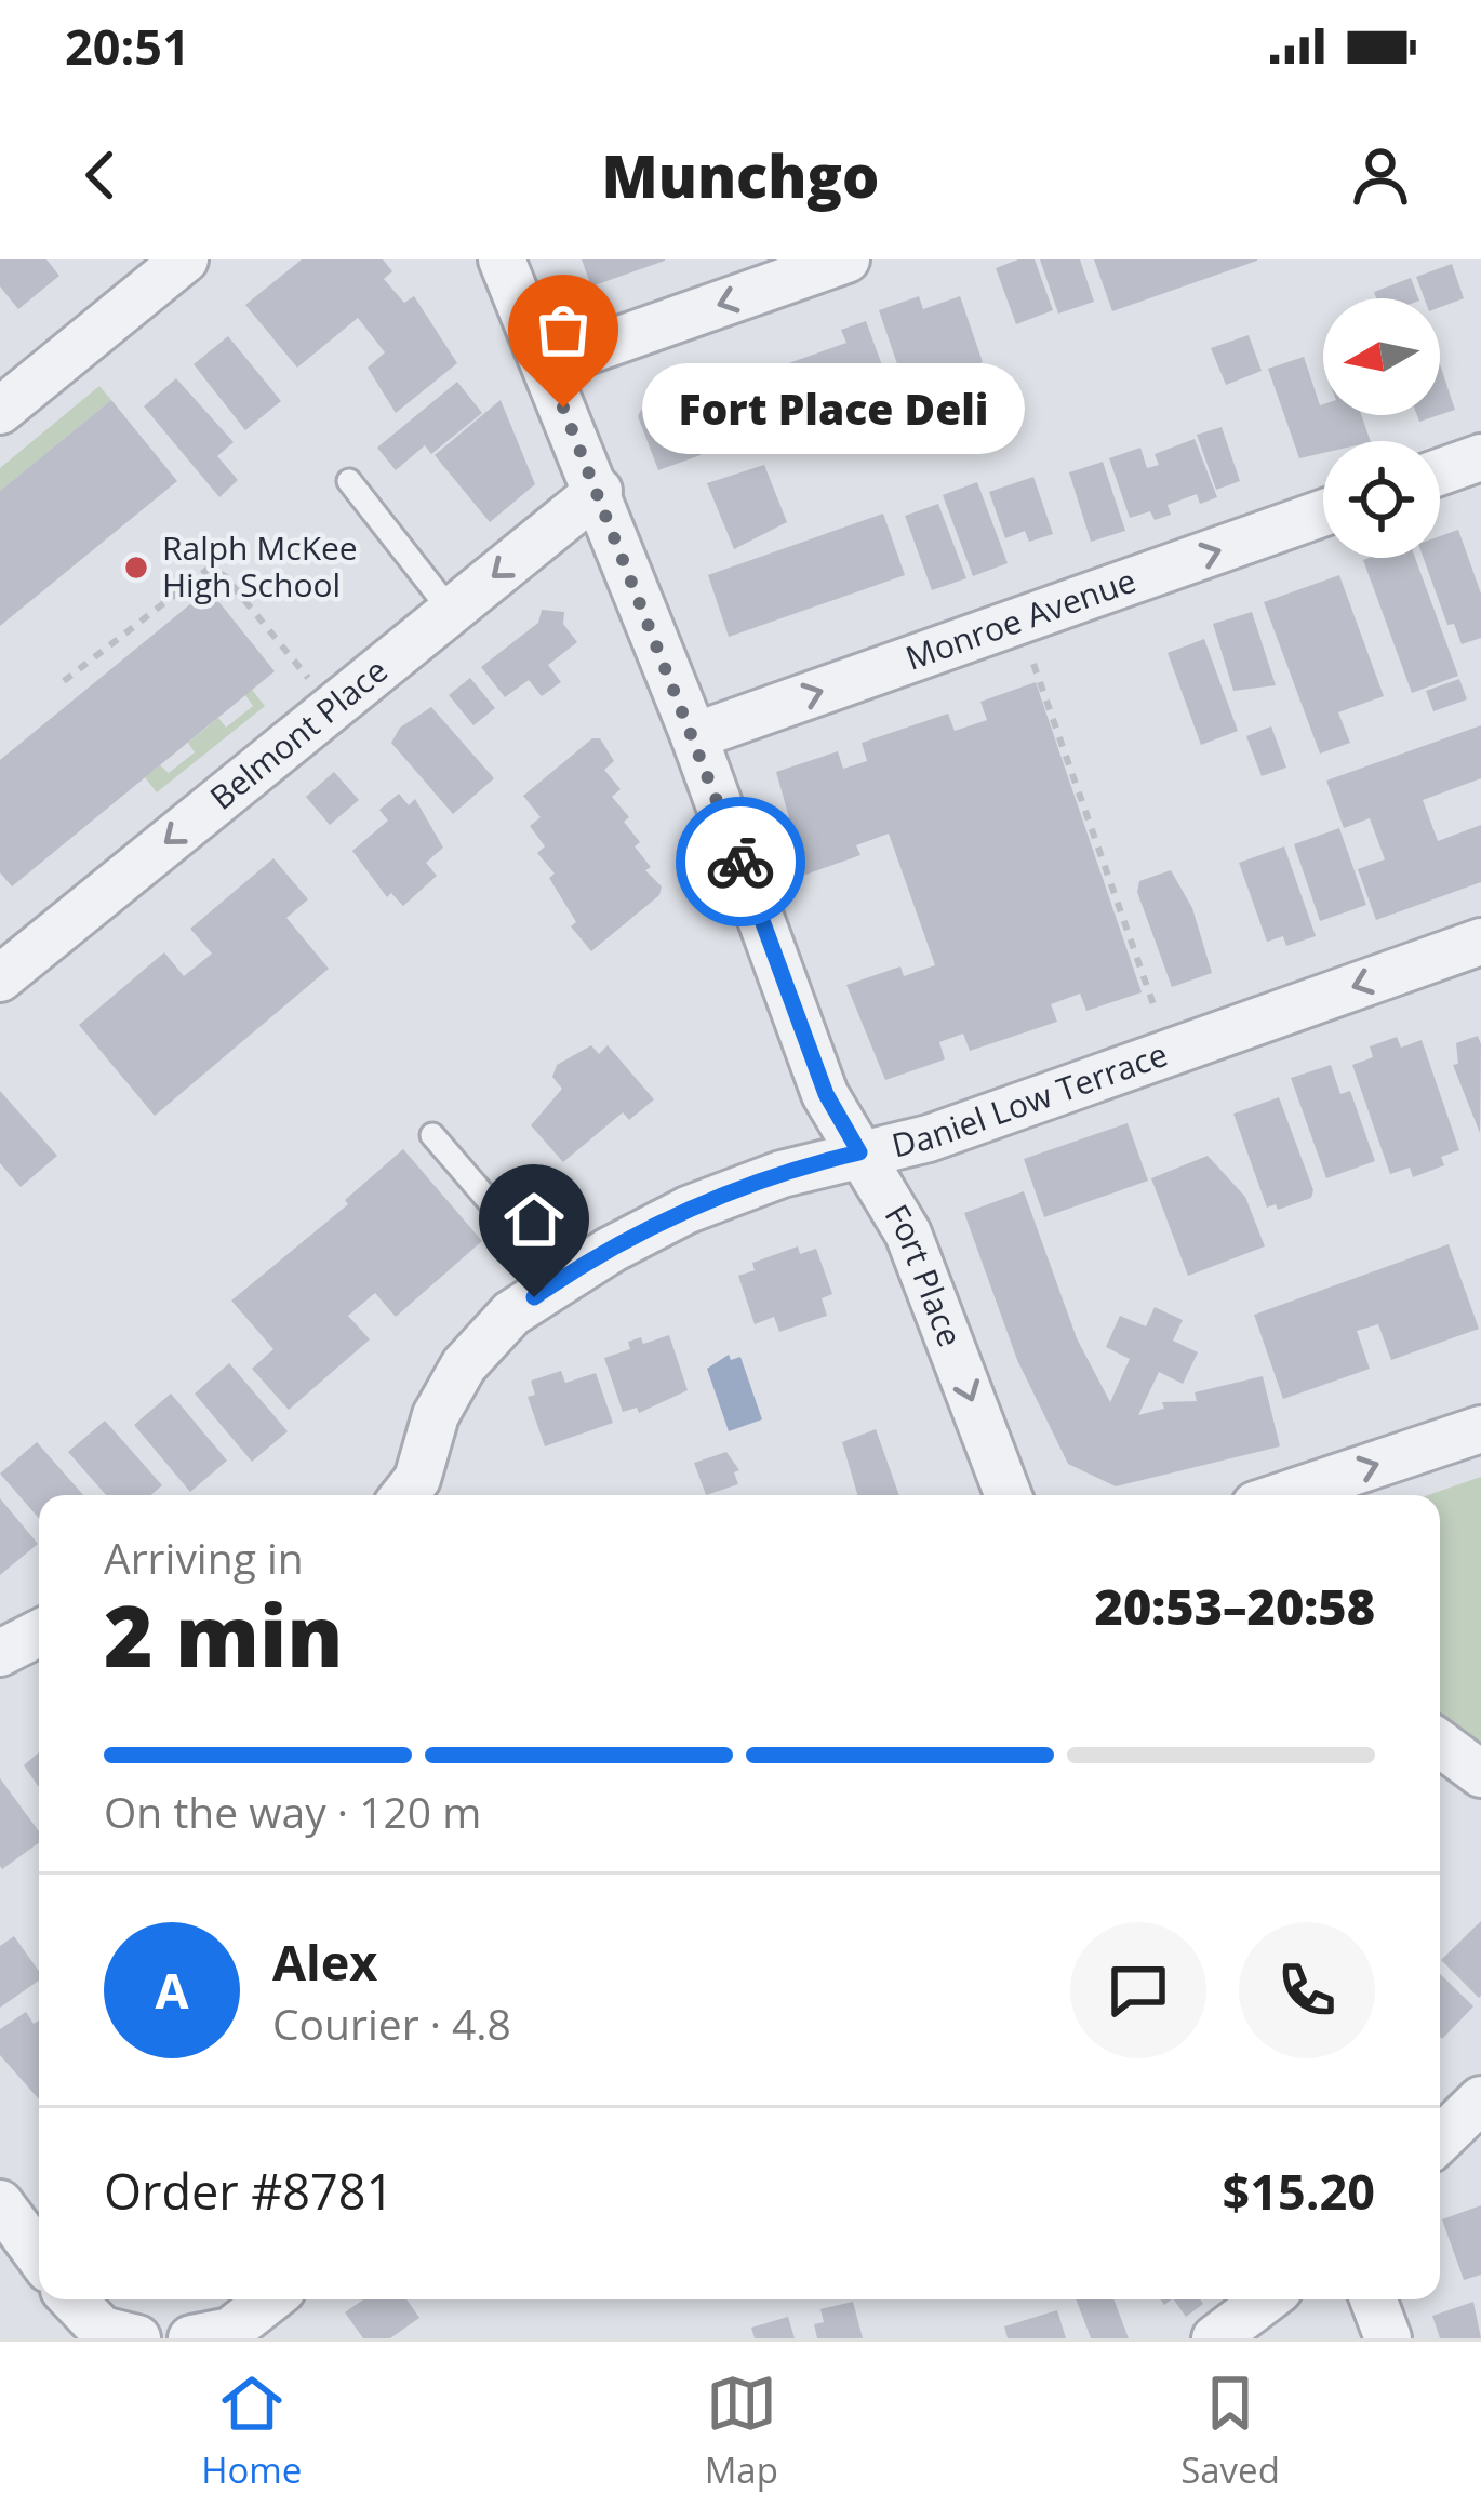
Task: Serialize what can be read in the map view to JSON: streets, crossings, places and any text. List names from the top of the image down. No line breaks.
{"streets":{"street":["Monroe Avenue","Belmont Place","Daniel Low Terrace","Fort Place"]},"crossings":[["Monroe Avenue","Fort Place"],["Belmont Place","Fort Place"],["Daniel Low Terrace","Fort Place"]],"one_way":["Belmont Place","Daniel Low Terrace"],"places":["Fort Place Deli","Ralph McKee High School"],"north":"left","page":{"status":"20:51","header":"Munchgo","bubble":"Fort Place Deli","heading":["2 min","Arriving in","20:53–20:58"],"panel":["Alex","Courier · 4.8","Order #8781","$15.20"],"bar":"On the way · 120 m","round":"A","tabs":["Home","Map","Saved"]}}
